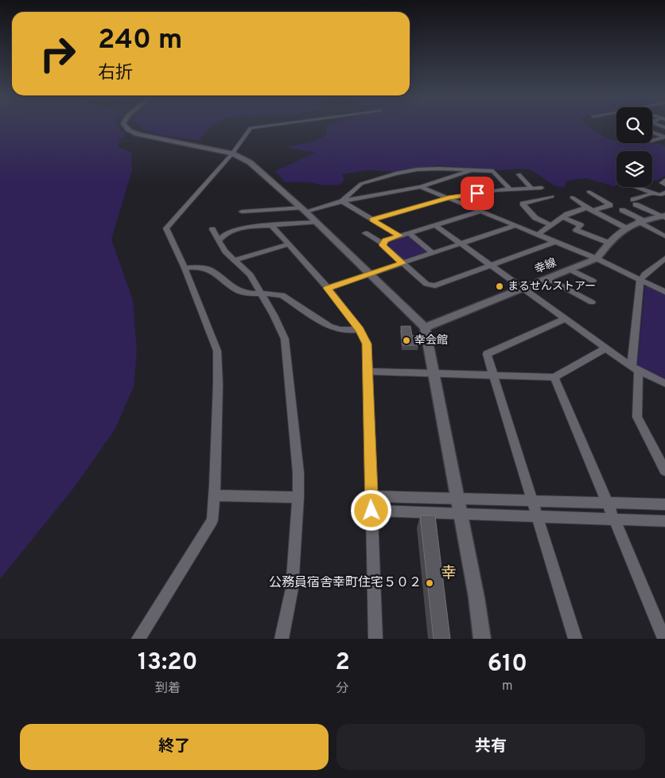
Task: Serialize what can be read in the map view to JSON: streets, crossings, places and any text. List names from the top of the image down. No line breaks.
{"streets":{"street":["幸線"]},"districts":["幸"],"places":["まるせんストアー","幸会館","公務員宿舎幸町住宅５０２"],"page":{"turn":["240 m","右折"],"eta":["13:20","到着","2","分","610","m"],"buttons":["終了","共有"]}}
